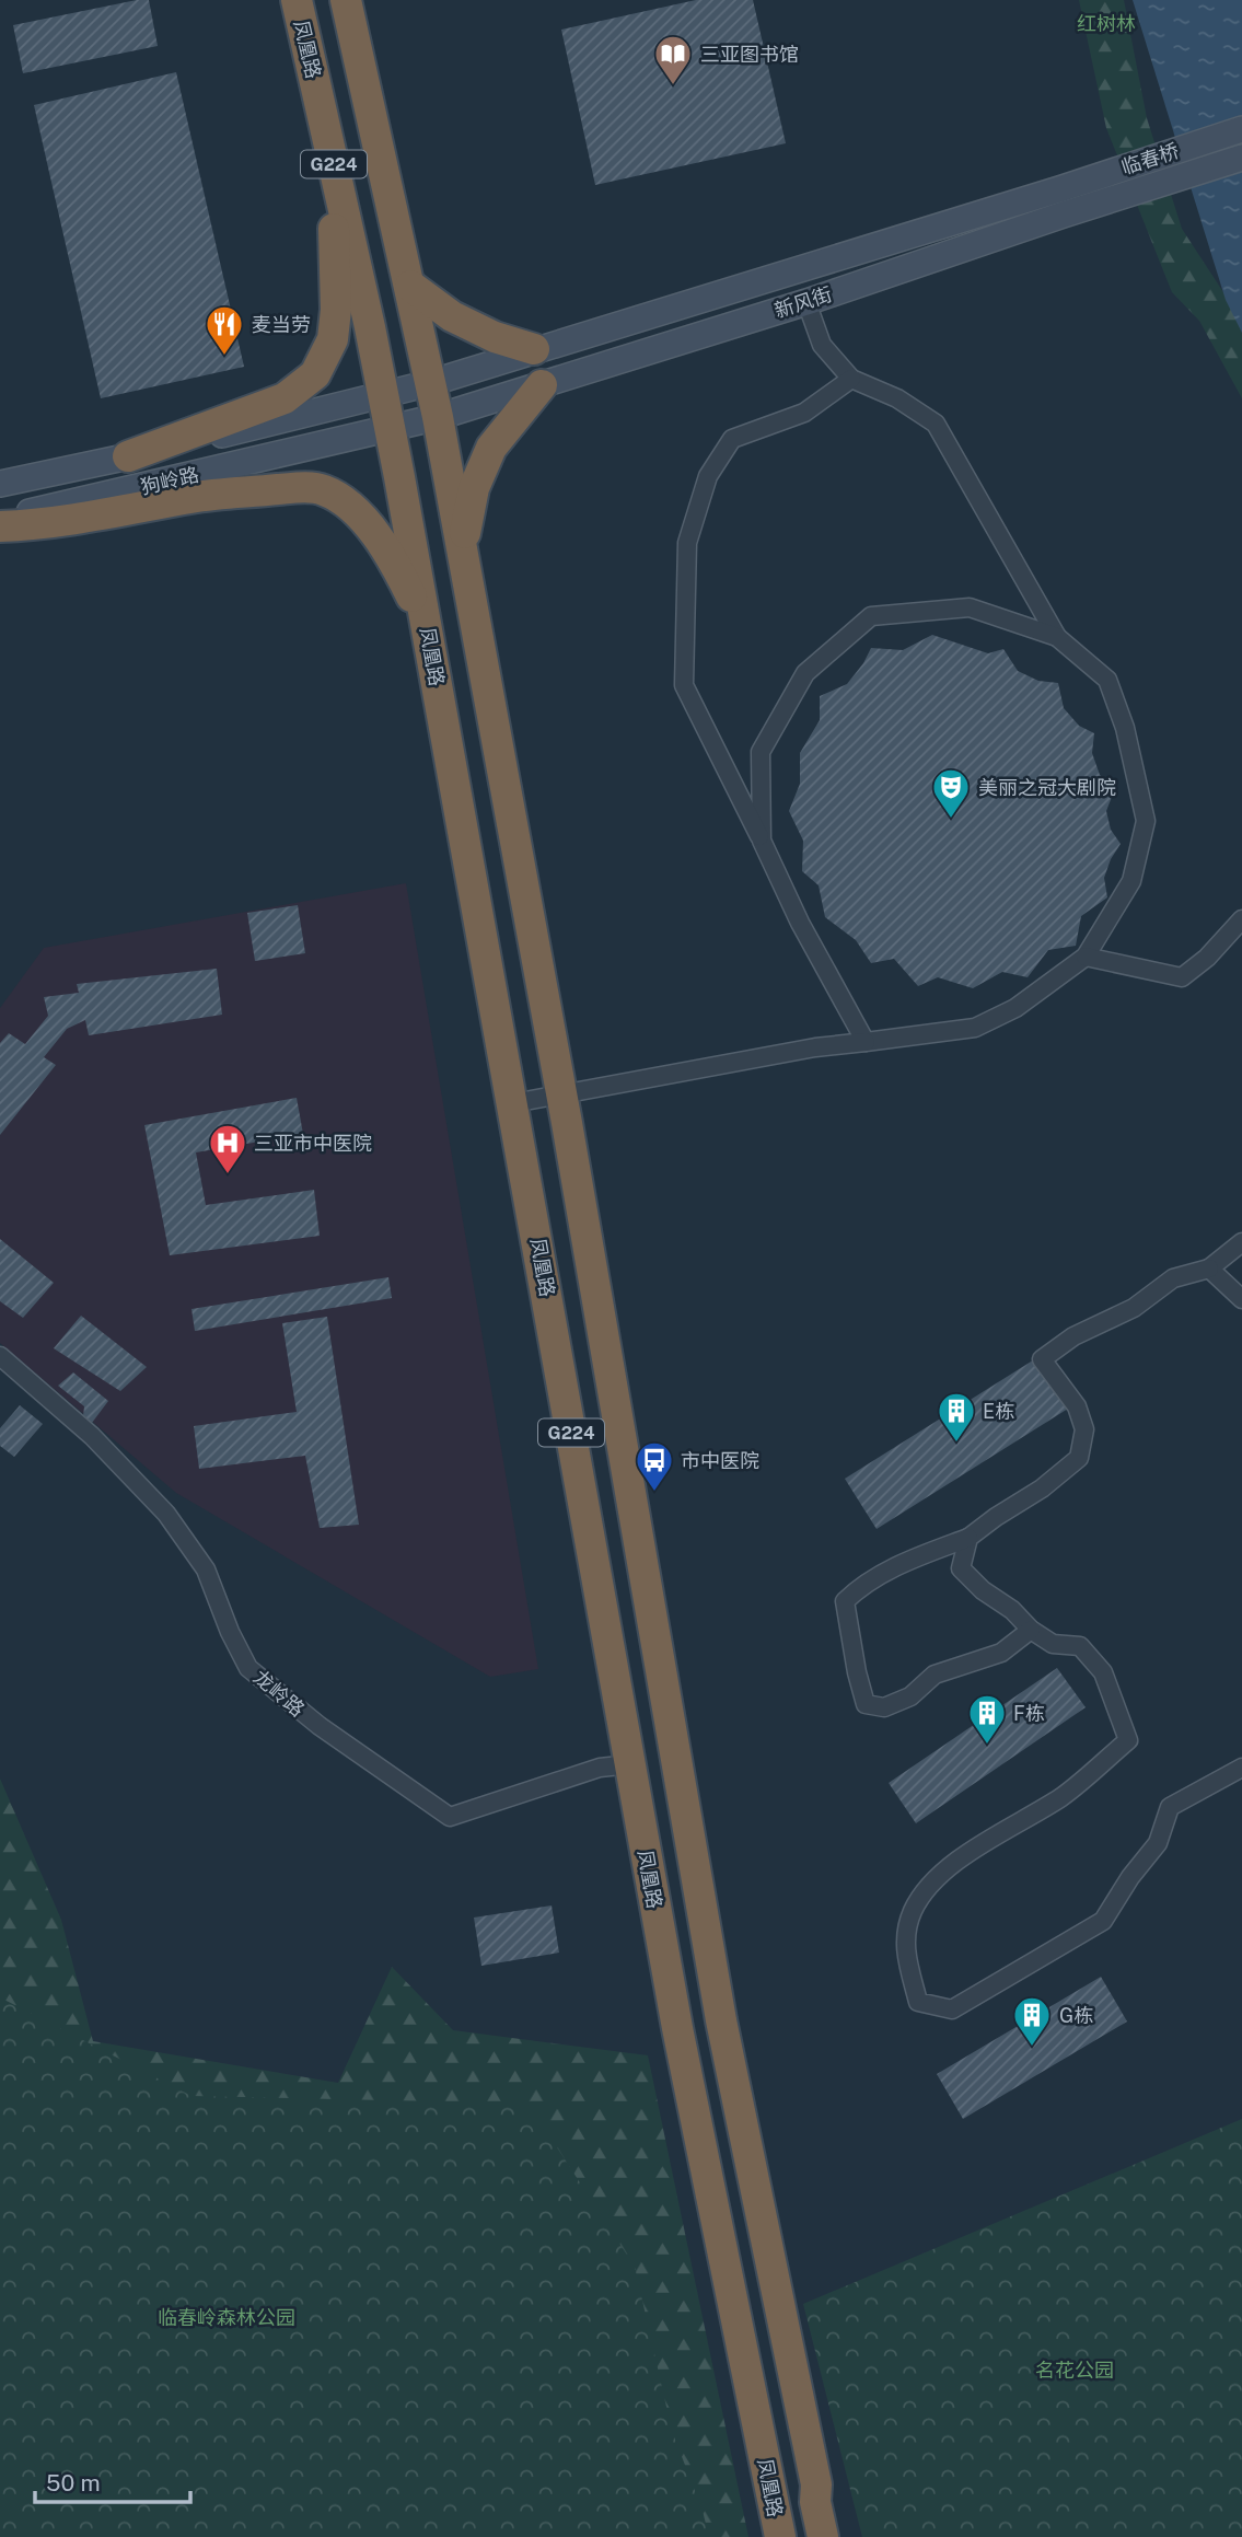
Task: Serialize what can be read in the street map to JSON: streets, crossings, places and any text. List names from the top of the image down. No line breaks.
{"streets":{"highway":["凤凰路","G224"],"main road":["临春桥","新风街","狗岭路"],"street":["龙岭路"]},"crossings":[["凤凰路","狗岭路"],["凤凰路","龙岭路"],["临春桥","新风街"],["G224","新风街"],["G224","狗岭路"],["新风街","狗岭路"]],"parks":["红树林","临春岭森林公园","名花公园"],"places":{"library":["三亚图书馆"],"restaurant":["麦当劳"],"theatre":["美丽之冠大剧院"],"hospital":["三亚市中医院"],"building":["E栋","F栋","G栋"],"bus stop":["市中医院"]},"scale_bar":"50 m"}
